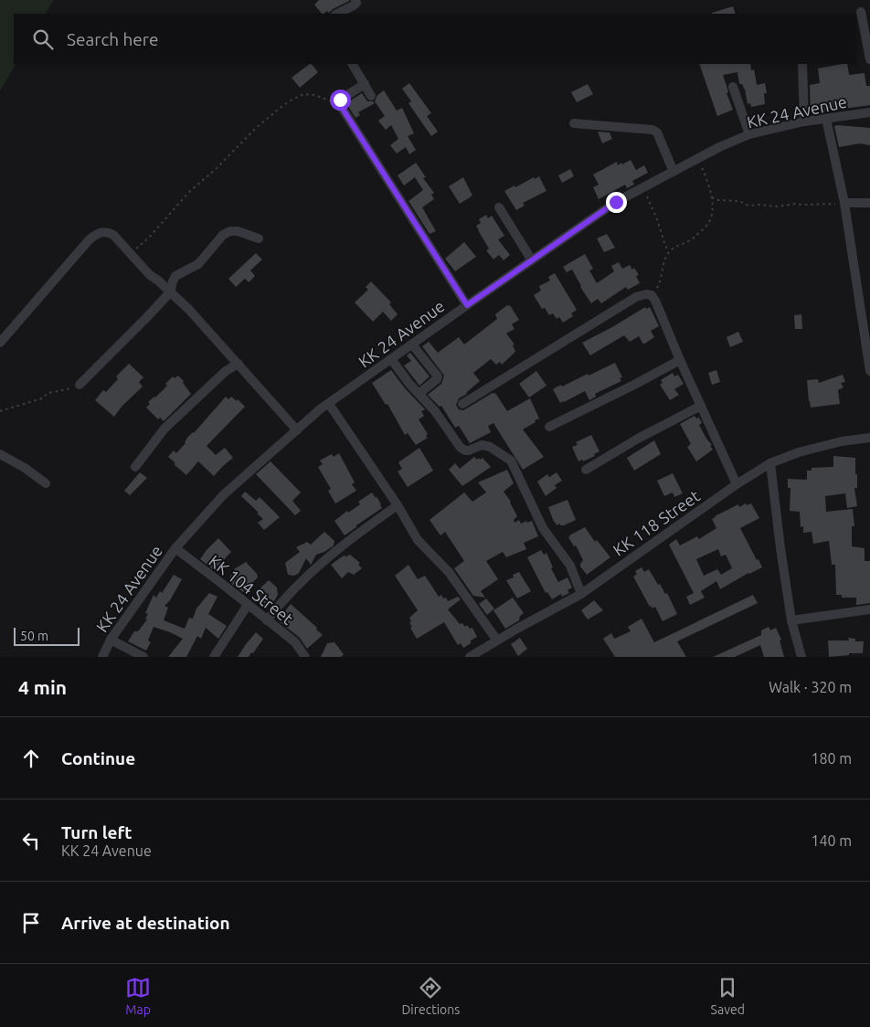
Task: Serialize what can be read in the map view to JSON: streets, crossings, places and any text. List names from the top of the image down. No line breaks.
{"streets":{"street":["KK 24 Avenue","KK 118 Street","KK 104 Street"]},"crossings":[["KK 24 Avenue","KK 104 Street"]],"scale_bar":"50 m","page":{"search":"Search here","scale":"50 m","heading":["4 min","Walk · 320 m"],"list":[["Continue","180 m"],["Turn left","KK 24 Avenue","140 m"],"Arrive at destination"],"nav":["Map","Directions","Saved"]}}
